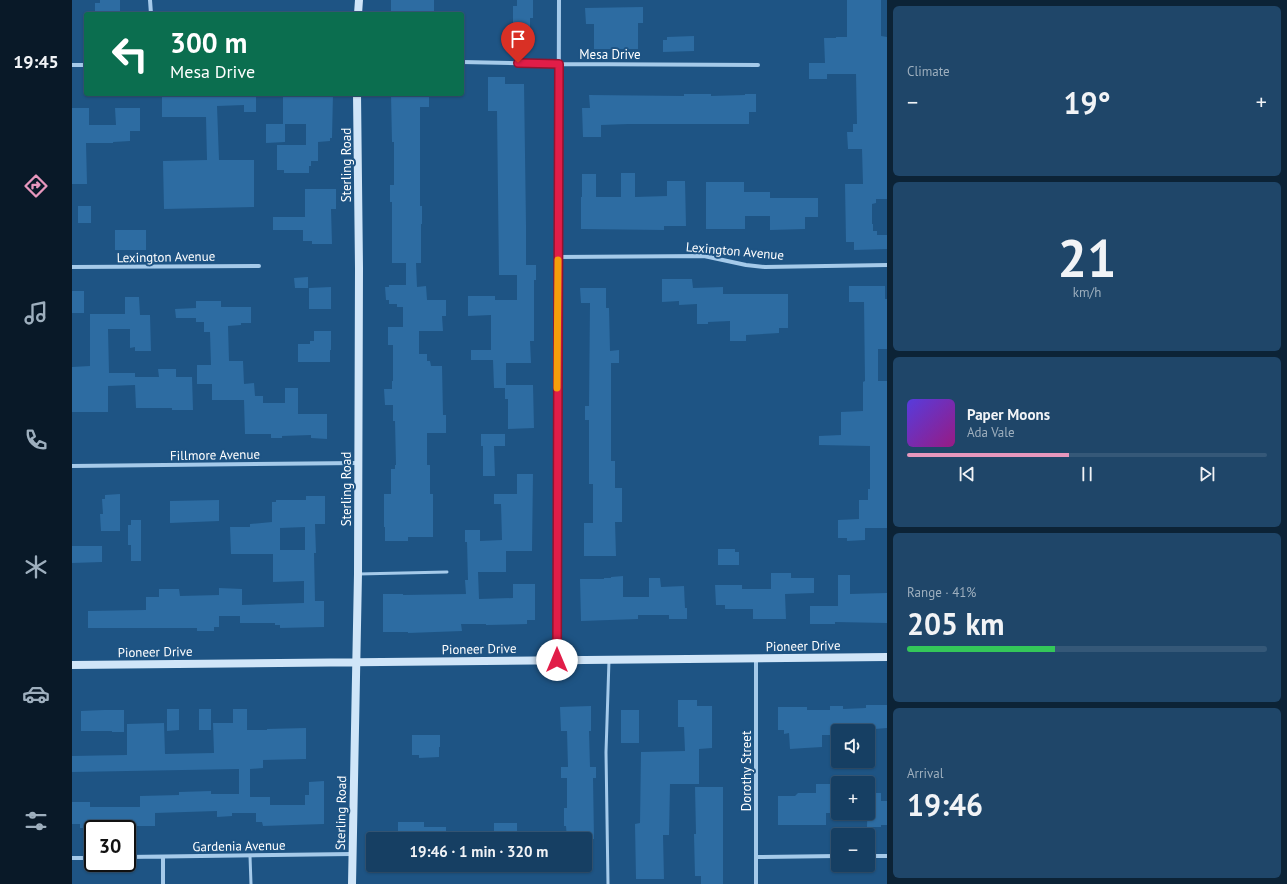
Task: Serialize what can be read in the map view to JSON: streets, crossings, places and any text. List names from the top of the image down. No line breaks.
{"streets":{"street":["Mesa Drive","Sterling Road","Lexington Avenue","Fillmore Avenue","Pioneer Drive","Dorothy Street","Gardenia Avenue"]},"crossings":[["Sterling Road","Fillmore Avenue"],["Sterling Road","Pioneer Drive"],["Sterling Road","Gardenia Avenue"],["Pioneer Drive","Dorothy Street"]],"page":{"tabs":"19:45","tile":["Climate",["21","km/h"],["Range · 41%","205 km"],["Arrival","19:46"]],"turn":["300 m","Mesa Drive"],"heat":["−","19°","+"],"song":["Paper Moons","Ada Vale"],"map_buttons":["+","−"],"limit":"30","trip":"19:46 · 1 min · 320 m"}}
